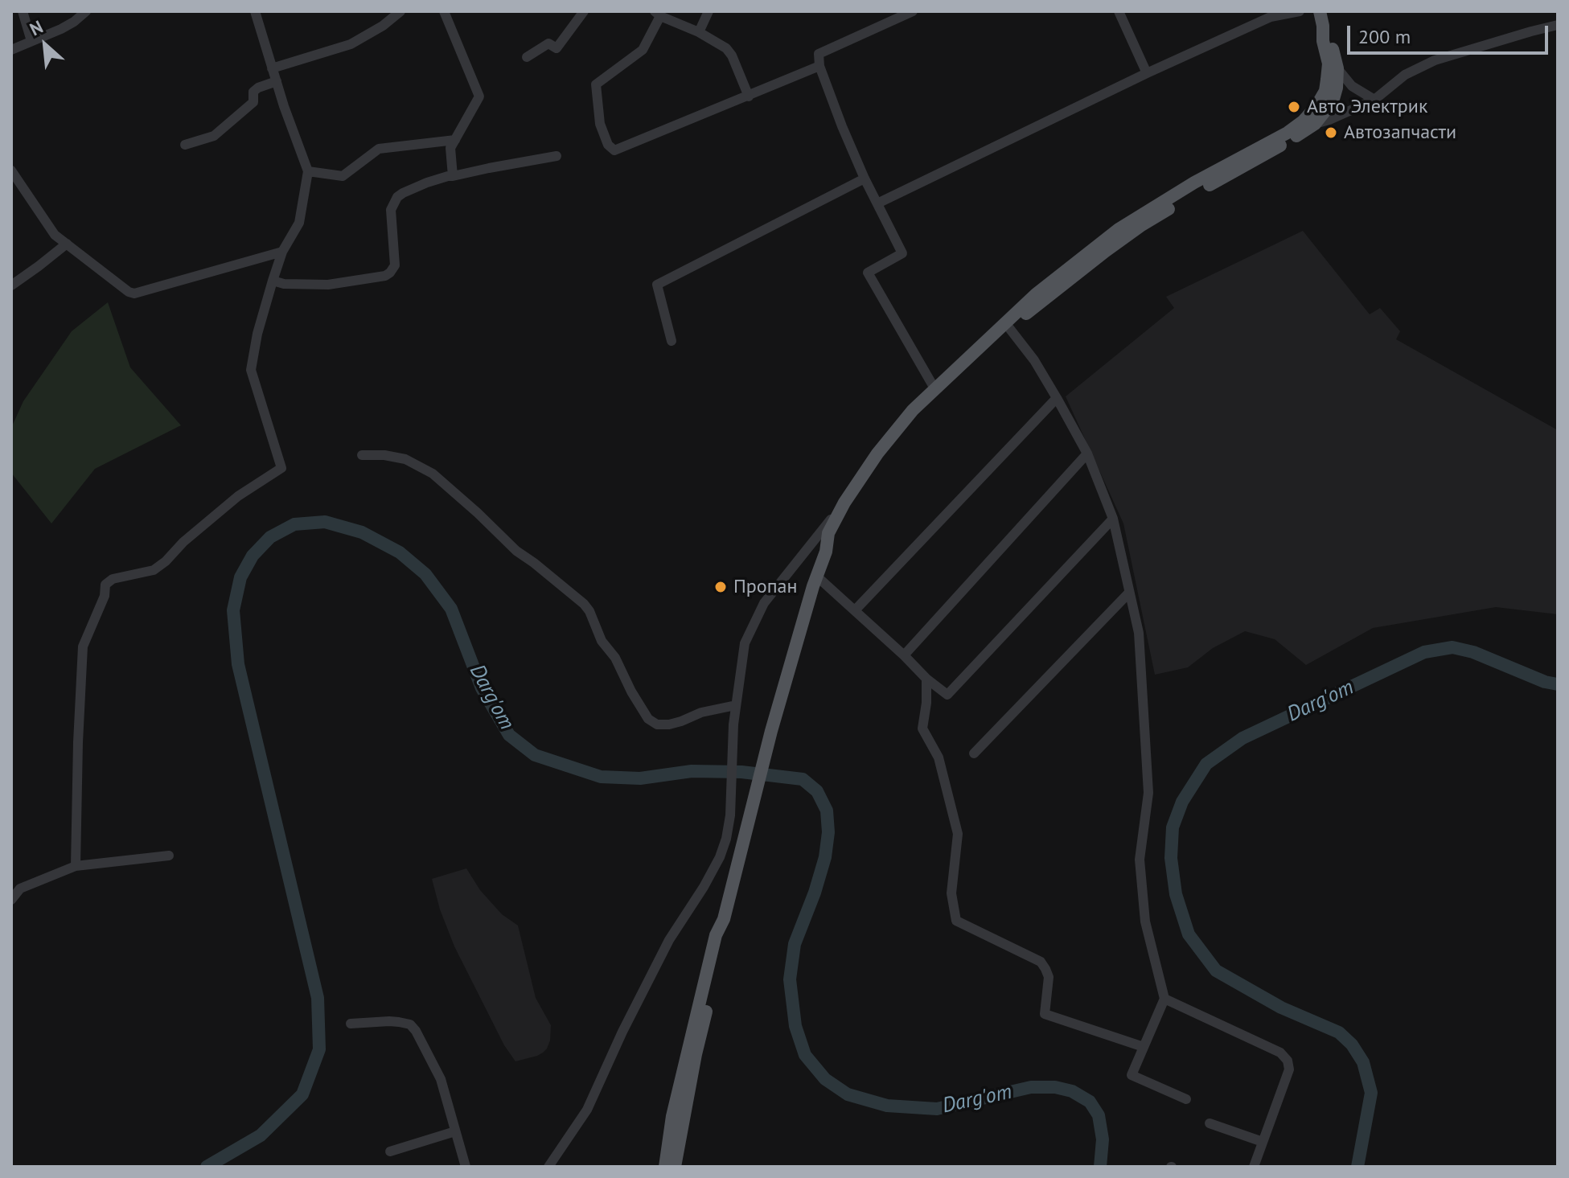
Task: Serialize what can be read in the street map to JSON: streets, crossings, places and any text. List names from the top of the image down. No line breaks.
{"water":["Darg'om"],"places":["Авто Электрик","Автозапчасти","Пропан"],"scale_bar":"200 m","north":"top left"}
